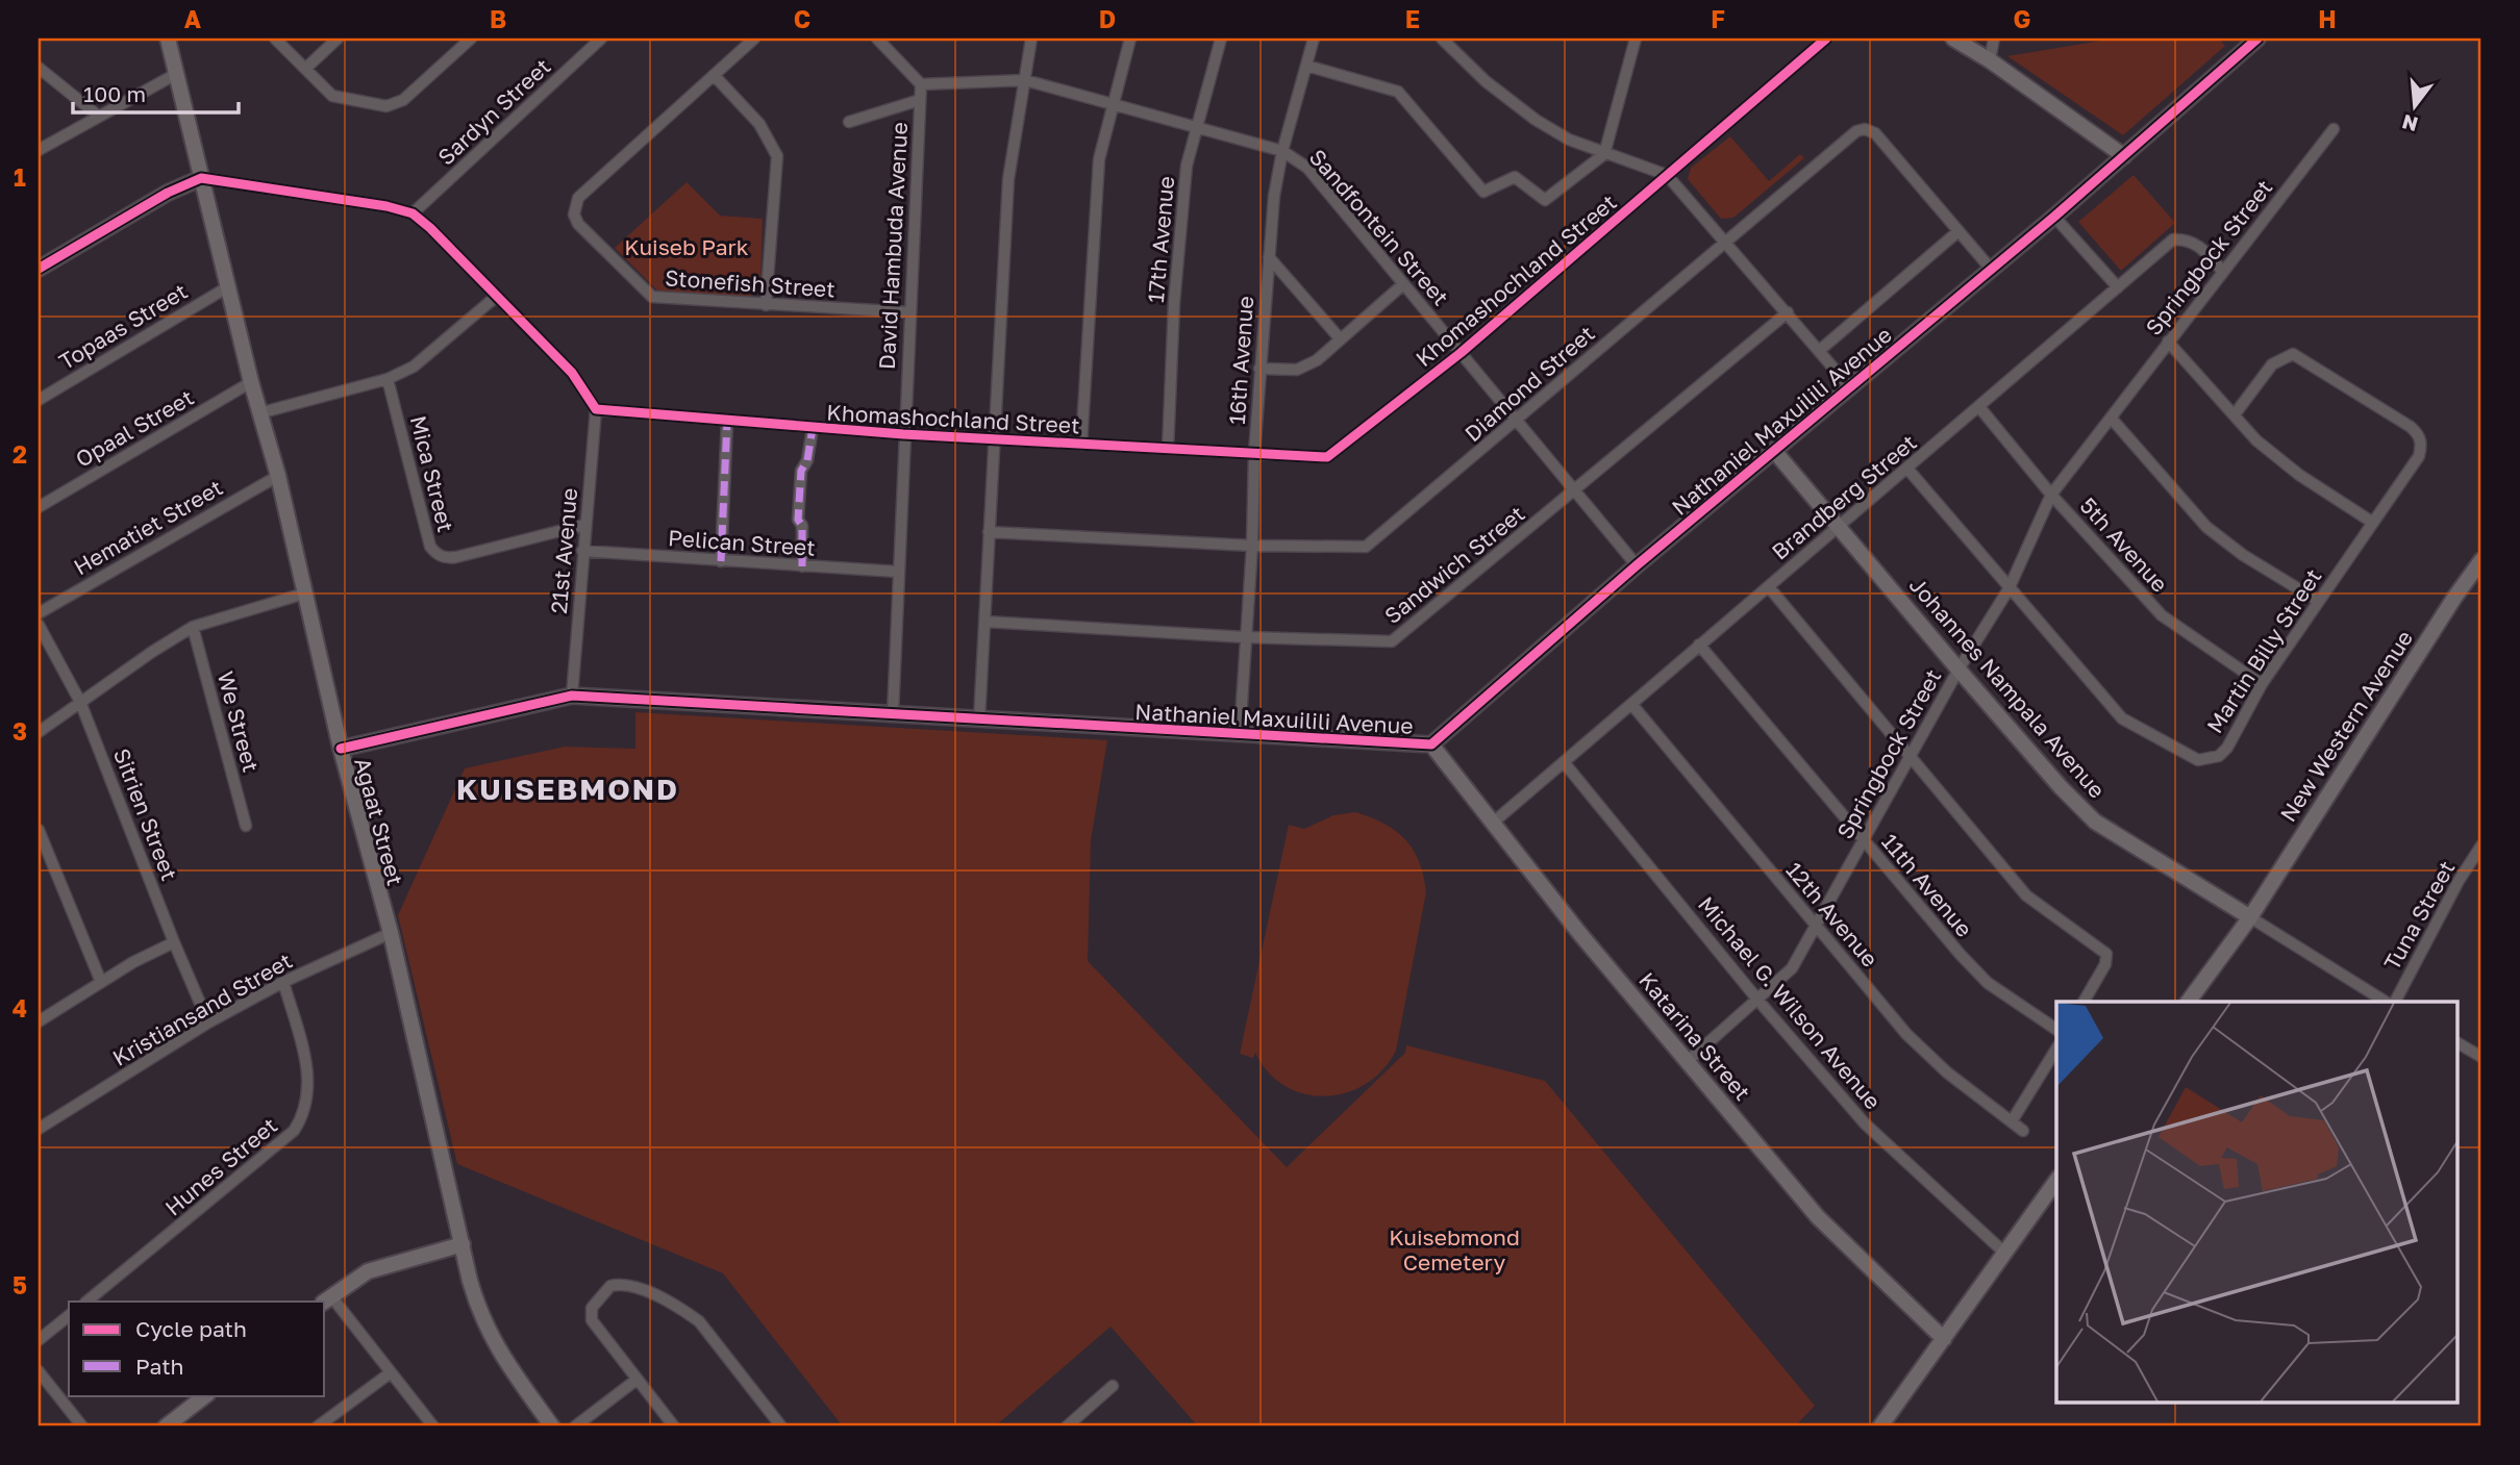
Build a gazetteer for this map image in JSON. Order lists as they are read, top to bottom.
{
  "streets": {
    "street": [
      "Sardyn Street",
      "Sandfontein Street",
      "17th Avenue",
      "David Hambuda Avenue",
      "Springbock Street",
      "Khomashochland Street",
      "Stonefish Street",
      "Topaas Street",
      "16th Avenue",
      "Diamond Street",
      "Nathaniel Maxuilili Avenue",
      "Opaal Street",
      "Mica Street",
      "Brandberg Street",
      "Hematiet Street",
      "Pelican Street",
      "5th Avenue",
      "21st Avenue",
      "Sandwich Street",
      "Martin Billy Street",
      "Johannes Nampala Avenue",
      "We Street",
      "New Western Avenue",
      "Sitrien Street",
      "Agaat Street",
      "11th Avenue",
      "12th Avenue",
      "Tuna Street",
      "Michael G. Wilson Avenue",
      "Kristiansand Street",
      "Katarina Street",
      "Hunes Street"
    ]
  },
  "crossings": [
    ["Sandfontein Street", "17th Avenue"],
    ["Sandfontein Street", "David Hambuda Avenue"],
    ["Sandfontein Street", "Khomashochland Street"],
    ["Sandfontein Street", "16th Avenue"],
    ["Sandfontein Street", "Diamond Street"],
    ["Sandfontein Street", "Nathaniel Maxuilili Avenue"],
    ["Sandfontein Street", "Sandwich Street"],
    ["17th Avenue", "Khomashochland Street"],
    ["David Hambuda Avenue", "Khomashochland Street"],
    ["David Hambuda Avenue", "Stonefish Street"],
    ["David Hambuda Avenue", "Nathaniel Maxuilili Avenue"],
    ["David Hambuda Avenue", "Pelican Street"],
    ["Springbock Street", "Brandberg Street"],
    ["Springbock Street", "5th Avenue"],
    ["Springbock Street", "Martin Billy Street"],
    ["Springbock Street", "Johannes Nampala Avenue"],
    ["Springbock Street", "11th Avenue"],
    ["Springbock Street", "12th Avenue"],
    ["Springbock Street", "Michael G. Wilson Avenue"],
    ["Springbock Street", "Katarina Street"],
    ["Khomashochland Street", "16th Avenue"],
    ["Khomashochland Street", "21st Avenue"],
    ["Topaas Street", "Agaat Street"],
    ["16th Avenue", "Diamond Street"],
    ["16th Avenue", "Nathaniel Maxuilili Avenue"],
    ["16th Avenue", "Sandwich Street"],
    ["Diamond Street", "Nathaniel Maxuilili Avenue"],
    ["Nathaniel Maxuilili Avenue", "21st Avenue"],
    ["Nathaniel Maxuilili Avenue", "Johannes Nampala Avenue"],
    ["Nathaniel Maxuilili Avenue", "Agaat Street"],
    ["Nathaniel Maxuilili Avenue", "Katarina Street"],
    ["Opaal Street", "Agaat Street"],
    ["Mica Street", "21st Avenue"],
    ["Brandberg Street", "5th Avenue"],
    ["Brandberg Street", "Martin Billy Street"],
    ["Brandberg Street", "Johannes Nampala Avenue"],
    ["Brandberg Street", "11th Avenue"],
    ["Brandberg Street", "12th Avenue"],
    ["Brandberg Street", "Michael G. Wilson Avenue"],
    ["Brandberg Street", "Katarina Street"],
    ["Hematiet Street", "Agaat Street"],
    ["Pelican Street", "21st Avenue"],
    ["5th Avenue", "Martin Billy Street"],
    ["Johannes Nampala Avenue", "New Western Avenue"],
    ["Sitrien Street", "Kristiansand Street"],
    ["Agaat Street", "Kristiansand Street"],
    ["Kristiansand Street", "Hunes Street"]
  ],
  "districts": ["KUISEBMOND"],
  "parks": ["Kuiseb Park", "Kuisebmond Cemetery"],
  "legend": ["Cycle path", "Path"],
  "scale_bar": "100 m",
  "north": "bottom",
  "grid": {
    "columns": [
      "A",
      "B",
      "C",
      "D",
      "E",
      "F",
      "G",
      "H"
    ],
    "rows": [
      "1",
      "2",
      "3",
      "4",
      "5"
    ]
  }
}
